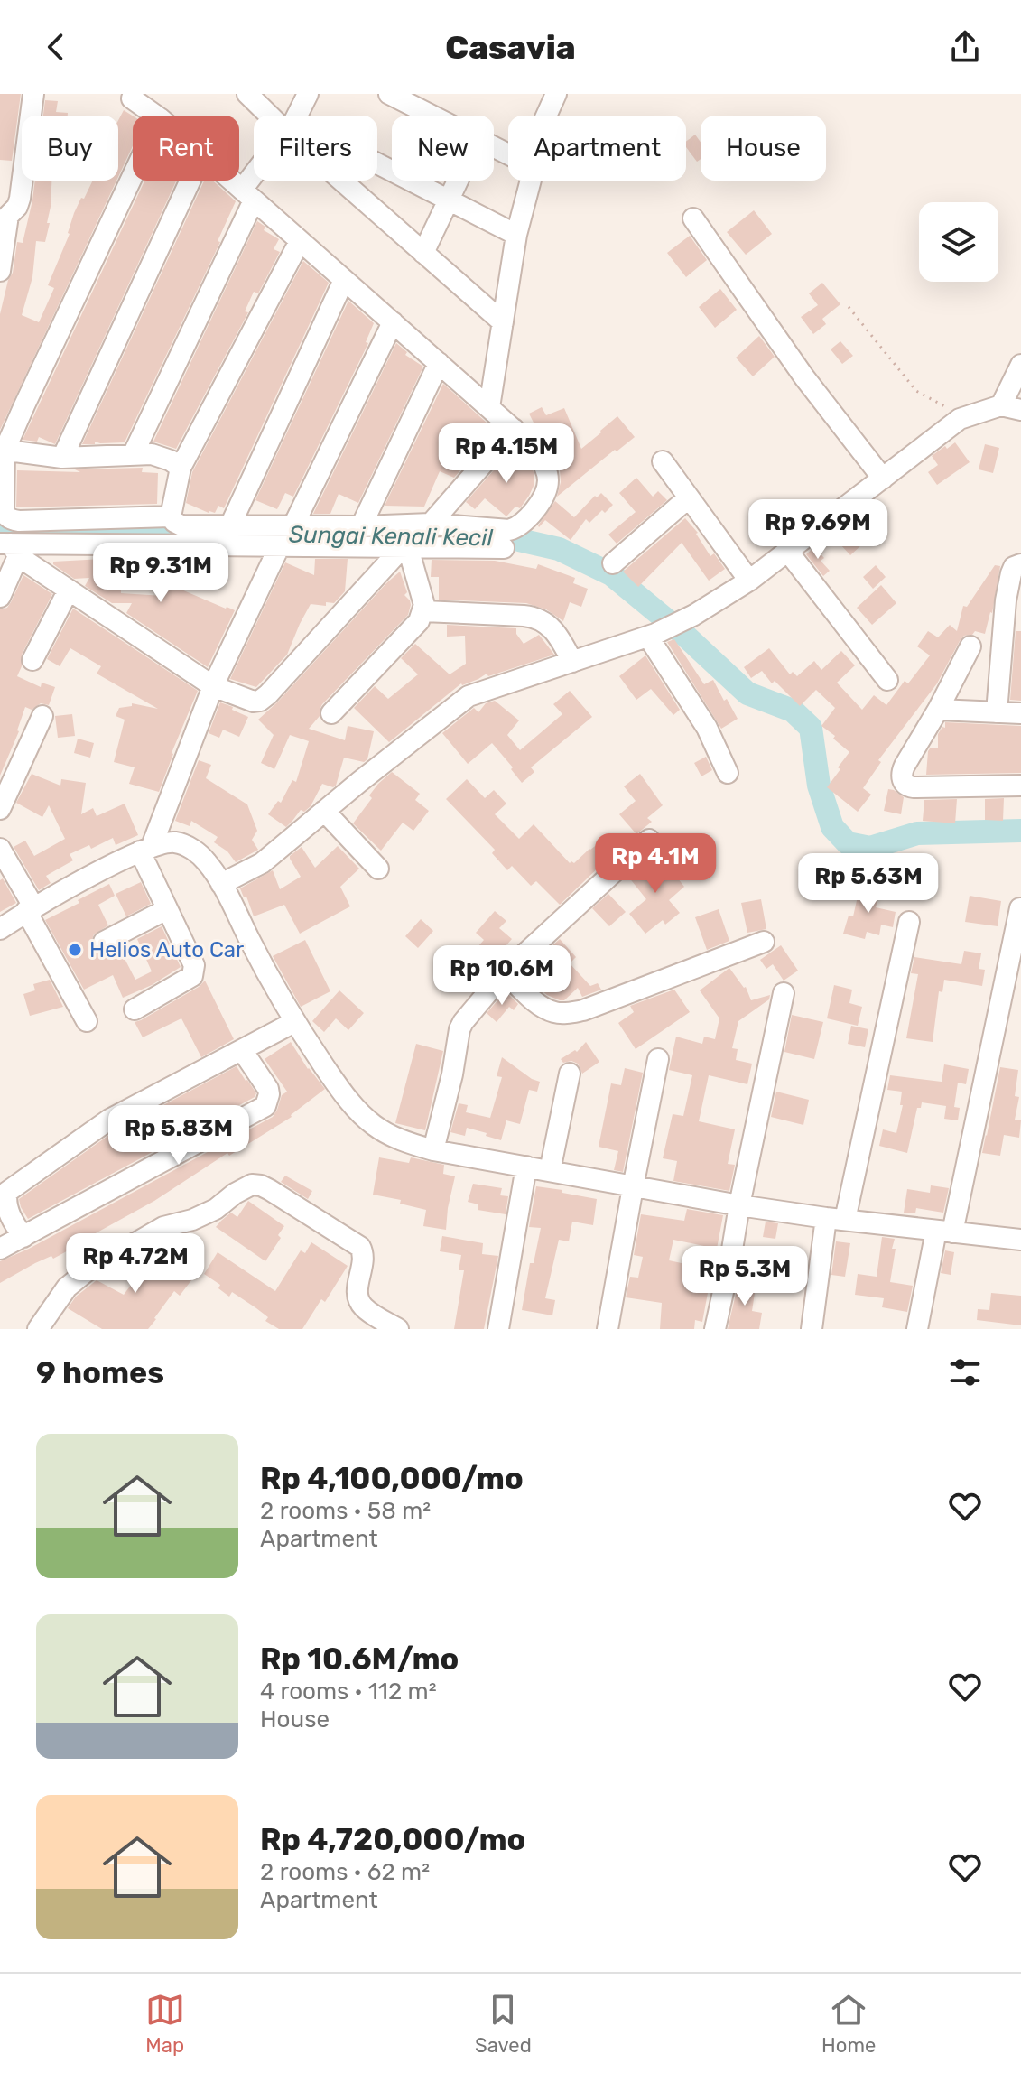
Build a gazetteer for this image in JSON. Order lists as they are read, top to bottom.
{
  "water": ["Sungai Kenali Kecil"],
  "places": ["Helios Auto Car"],
  "page": {
    "header": "Casavia",
    "chip": [
      "Buy",
      "Rent",
      "Filters",
      "New",
      "Apartment",
      "House"
    ],
    "price": [
      "Rp 4.15M",
      "Rp 9.69M",
      "Rp 9.31M",
      "Rp 4.1M",
      "Rp 5.63M",
      "Rp 10.6M",
      "Rp 5.83M",
      "Rp 4.72M",
      "Rp 5.3M"
    ],
    "heading": "9 homes",
    "list": [
      {
        "name": "Rp 4,100,000/mo",
        "note": "2 rooms · 58 m² · Apartment"
      },
      {
        "name": "Rp 10.6M/mo",
        "note": "4 rooms · 112 m² · House"
      },
      {
        "name": "Rp 4,720,000/mo",
        "note": "2 rooms · 62 m² · Apartment"
      }
    ],
    "tabs": ["Map", "Saved", "Home"]
  }
}
